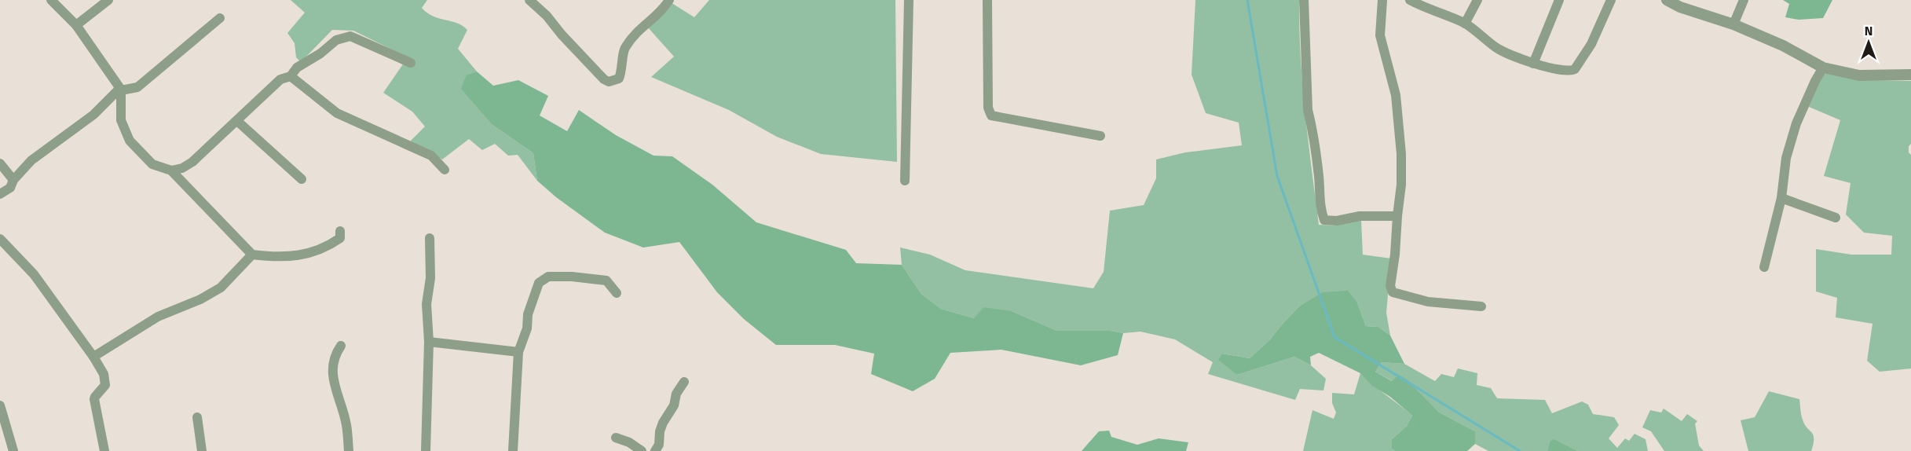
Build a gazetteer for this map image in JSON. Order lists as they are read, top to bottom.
{
  "north": "top"
}
